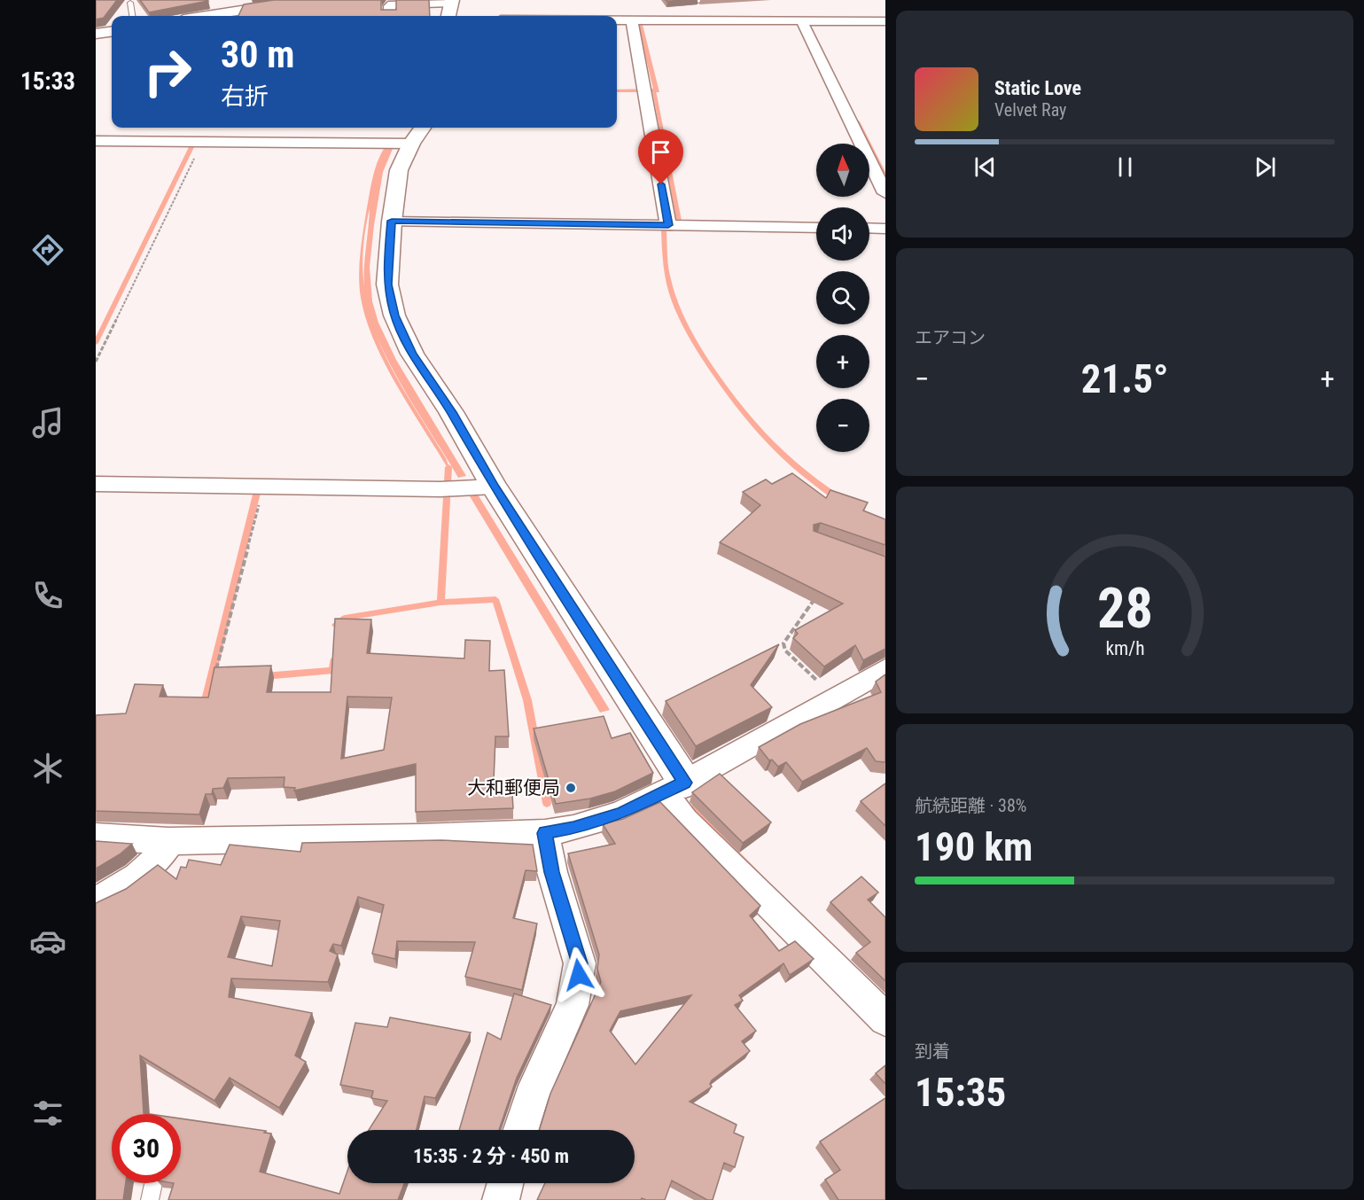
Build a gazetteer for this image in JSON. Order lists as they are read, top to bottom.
{
  "places": ["大和郵便局"],
  "north": "top",
  "page": {
    "tabs": "15:33",
    "turn": ["30 m", "右折"],
    "song": ["Static Love", "Velvet Ray"],
    "map_buttons": ["+", "−"],
    "tile": [
      "エアコン",
      ["航続距離 · 38%", "190 km"],
      ["到着", "15:35"]
    ],
    "heat": ["−", "21.5°", "+"],
    "limit": "30",
    "trip": "15:35 · 2 分 · 450 m",
    "gauge": ["28", "km/h"]
  }
}
